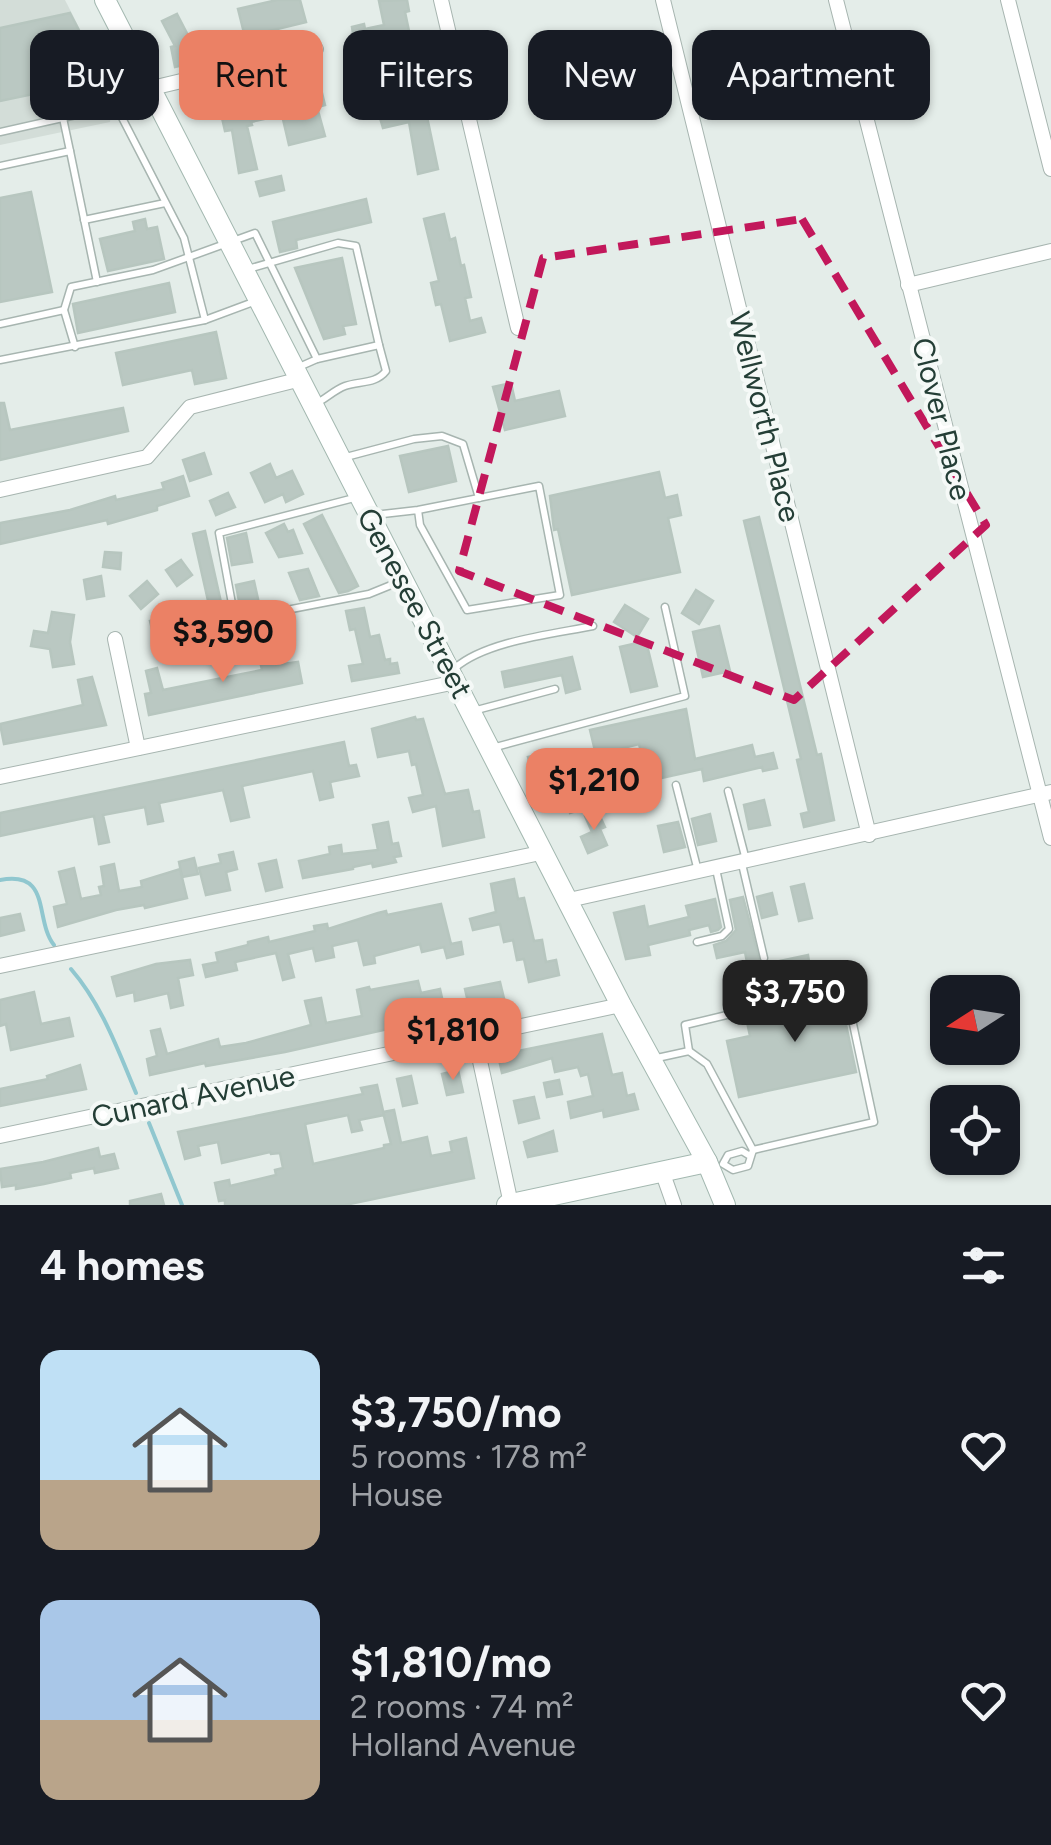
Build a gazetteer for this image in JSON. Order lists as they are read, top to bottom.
{
  "streets": {
    "main road": ["Genesee Street"],
    "street": ["Wellworth Place", "Clover Place", "Cunard Avenue"]
  },
  "crossings": [
    ["Genesee Street", "Cunard Avenue"]
  ],
  "north": "left",
  "page": {
    "chip": [
      "Buy",
      "Rent",
      "Filters",
      "New",
      "Apartment"
    ],
    "price": [
      "$3,590",
      "$1,210",
      "$3,750",
      "$1,810"
    ],
    "heading": "4 homes",
    "list": [
      {
        "name": "$3,750/mo",
        "note": "5 rooms · 178 m² · House"
      },
      {
        "name": "$1,810/mo",
        "note": "2 rooms · 74 m² · Holland Avenue"
      }
    ]
  }
}
